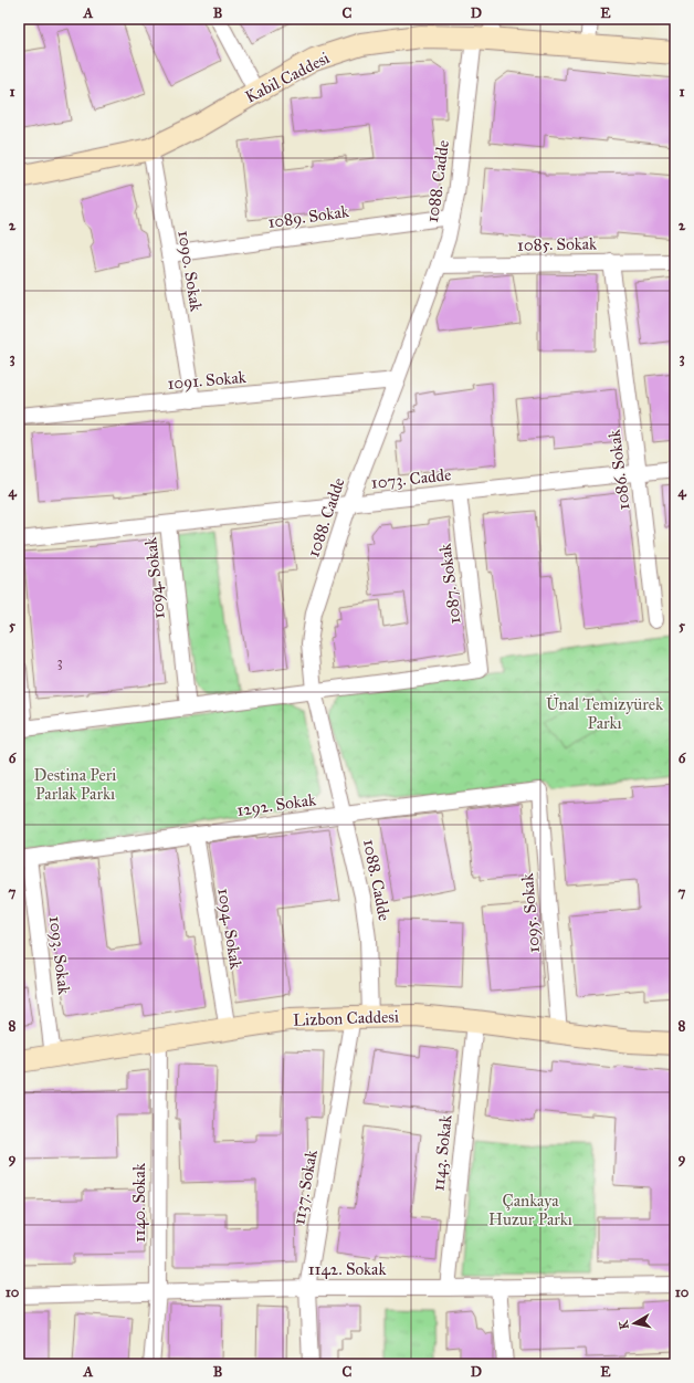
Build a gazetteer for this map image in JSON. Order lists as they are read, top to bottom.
{
  "streets": {
    "main road": ["Kabil Caddesi", "Lizbon Caddesi"],
    "street": [
      "1088. Cadde",
      "1089. Sokak",
      "1085. Sokak",
      "1090. Sokak",
      "1091. Sokak",
      "1086. Sokak",
      "1073. Cadde",
      "1094. Sokak",
      "1087. Sokak",
      "1292. Sokak",
      "1095. Sokak",
      "1093. Sokak",
      "1143. Sokak",
      "1137. Sokak",
      "1140. Sokak",
      "1142. Sokak"
    ]
  },
  "crossings": [
    ["Kabil Caddesi", "1088. Cadde"],
    ["Kabil Caddesi", "1090. Sokak"],
    ["1088. Cadde", "1089. Sokak"],
    ["1088. Cadde", "1085. Sokak"],
    ["1088. Cadde", "1091. Sokak"],
    ["1088. Cadde", "1073. Cadde"],
    ["1088. Cadde", "1087. Sokak"],
    ["1088. Cadde", "1292. Sokak"],
    ["1088. Cadde", "Lizbon Caddesi"],
    ["1088. Cadde", "1137. Sokak"],
    ["1089. Sokak", "1090. Sokak"],
    ["1085. Sokak", "1086. Sokak"],
    ["1090. Sokak", "1091. Sokak"],
    ["1086. Sokak", "1073. Cadde"],
    ["1073. Cadde", "1094. Sokak"],
    ["1073. Cadde", "1087. Sokak"],
    ["1094. Sokak", "1292. Sokak"],
    ["1094. Sokak", "Lizbon Caddesi"],
    ["1292. Sokak", "1095. Sokak"],
    ["1292. Sokak", "1093. Sokak"],
    ["1095. Sokak", "Lizbon Caddesi"],
    ["1093. Sokak", "Lizbon Caddesi"],
    ["Lizbon Caddesi", "1143. Sokak"],
    ["Lizbon Caddesi", "1137. Sokak"],
    ["Lizbon Caddesi", "1140. Sokak"],
    ["1143. Sokak", "1142. Sokak"],
    ["1137. Sokak", "1142. Sokak"],
    ["1140. Sokak", "1142. Sokak"]
  ],
  "parks": ["Ünal Temizyürek Parkı", "Destina Peri Parlak Parkı", "Çankaya Huzur Parkı"],
  "house_numbers": ["3"],
  "north": "left",
  "grid": {
    "columns": [
      "A",
      "B",
      "C",
      "D",
      "E"
    ],
    "rows": [
      "1",
      "2",
      "3",
      "4",
      "5",
      "6",
      "7",
      "8",
      "9",
      "10"
    ]
  }
}
